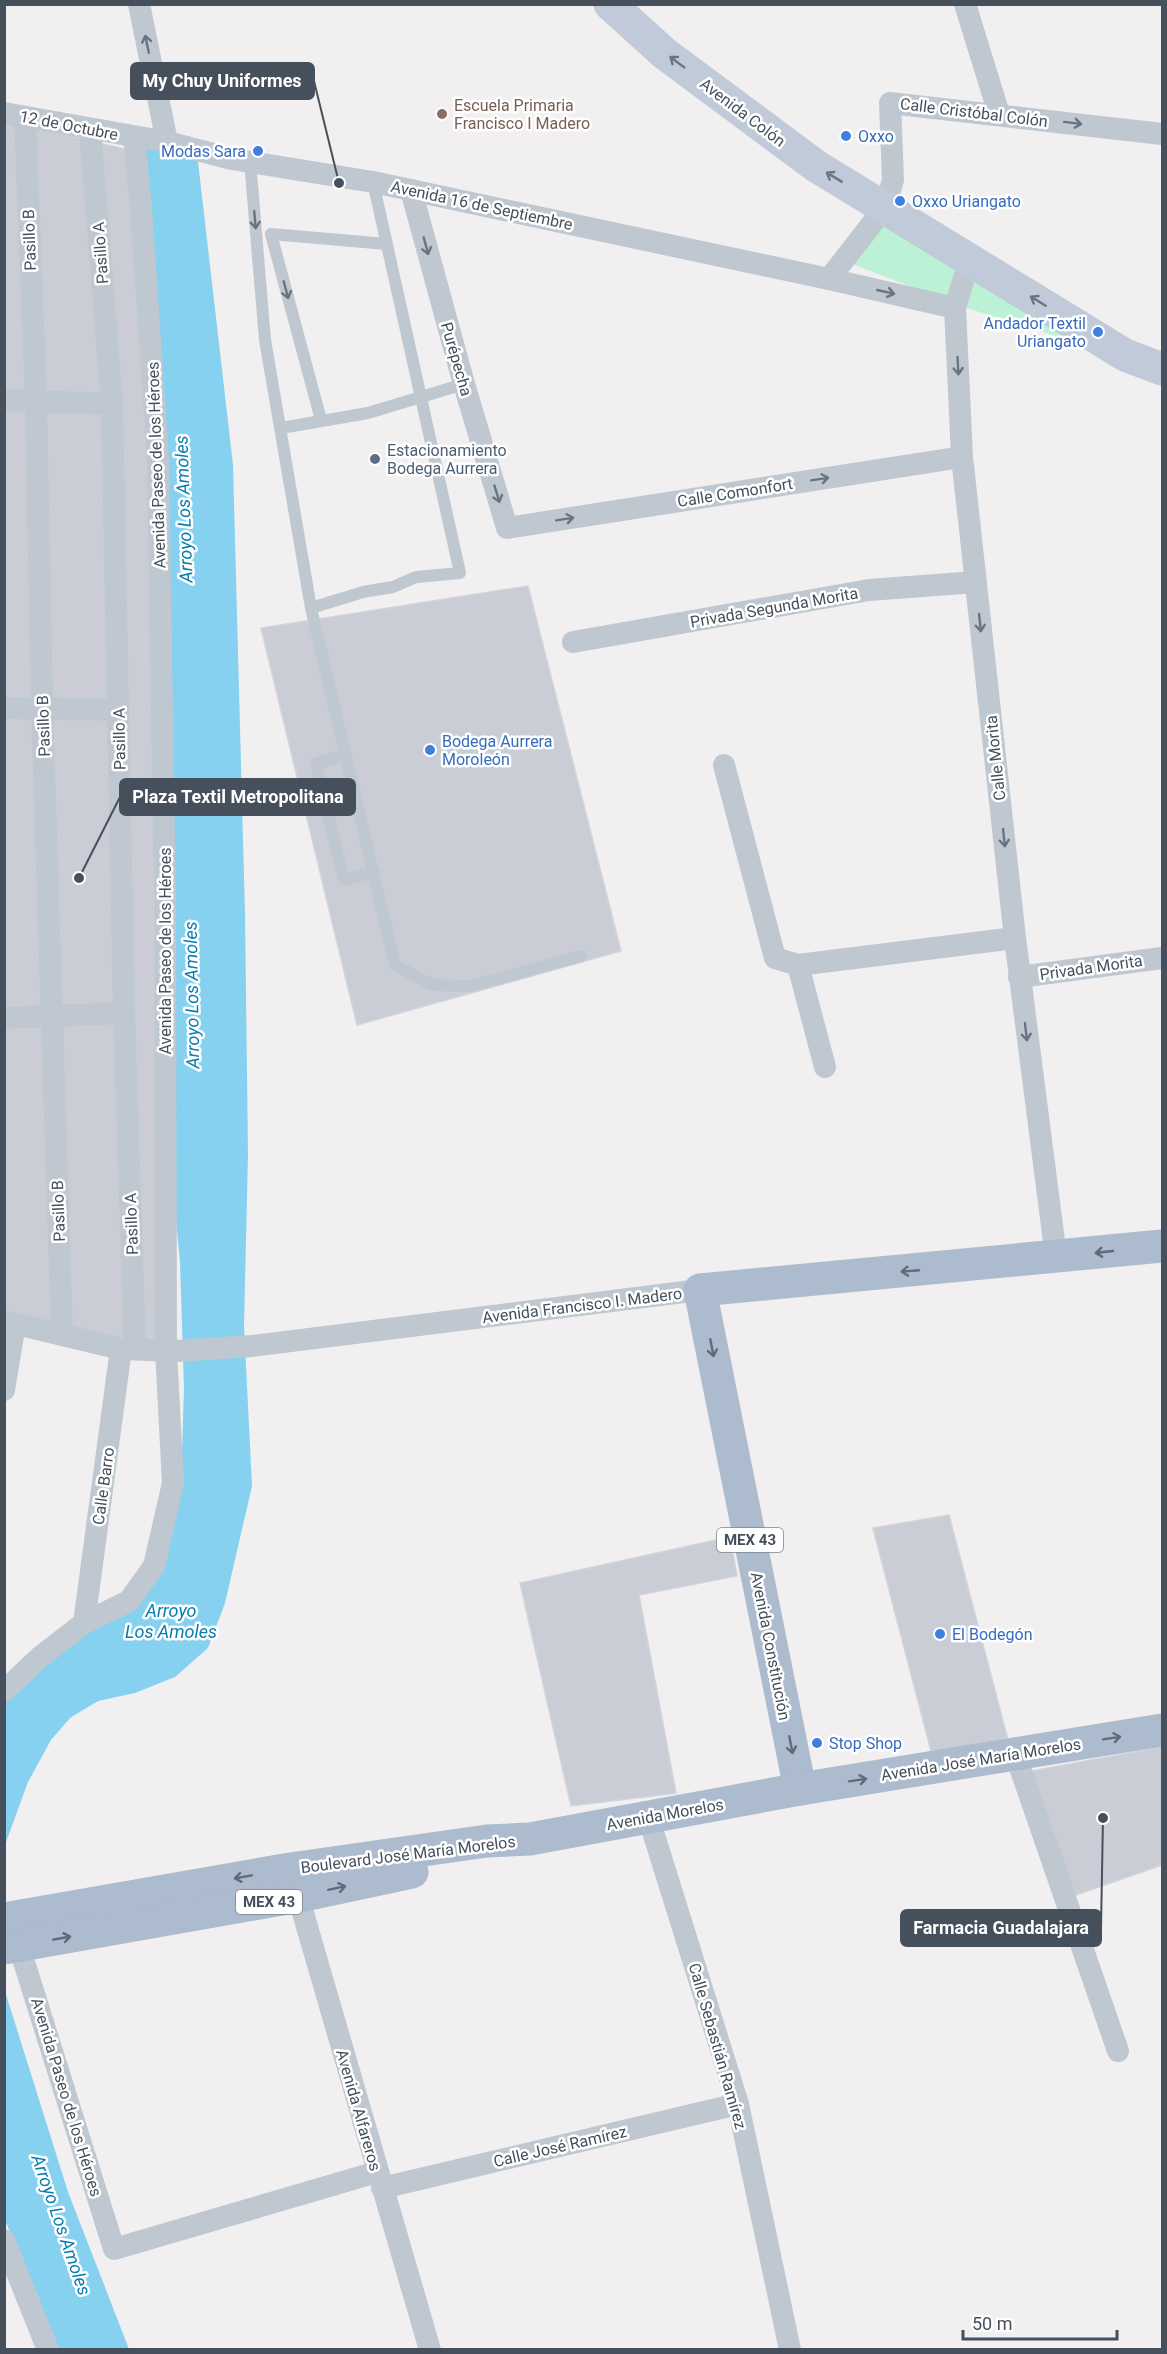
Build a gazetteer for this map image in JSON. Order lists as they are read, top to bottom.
{
  "streets": {
    "main road": [
      "Avenida Francisco I. Madero",
      "MEX 43",
      "Avenida Constitución",
      "Avenida José María Morelos",
      "Avenida Morelos",
      "Boulevard José María Morelos"
    ],
    "street": [
      "Avenida Colón",
      "Calle Cristóbal Colón",
      "12 de Octubre",
      "Avenida 16 de Septiembre",
      "Pasillo B",
      "Pasillo A",
      "Purépecha",
      "Avenida Paseo de los Héroes",
      "Calle Comonfort",
      "Privada Segunda Morita",
      "Calle Morita",
      "Privada Morita",
      "Calle Barro",
      "Calle Sebastián Ramírez",
      "Avenida Alfareros",
      "Calle José Ramírez"
    ]
  },
  "crossings": [
    ["Avenida Colón", "Calle Cristóbal Colón"],
    ["12 de Octubre", "Avenida 16 de Septiembre"],
    ["12 de Octubre", "Pasillo B"],
    ["12 de Octubre", "Pasillo A"],
    ["12 de Octubre", "Avenida Paseo de los Héroes"],
    ["Avenida 16 de Septiembre", "Purépecha"],
    ["Avenida 16 de Septiembre", "Avenida Paseo de los Héroes"],
    ["Avenida 16 de Septiembre", "Calle Morita"],
    ["Pasillo B", "Avenida Francisco I. Madero"],
    ["Pasillo A", "Avenida Francisco I. Madero"],
    ["Pasillo A", "Calle Barro"],
    ["Purépecha", "Calle Comonfort"],
    ["Avenida Paseo de los Héroes", "Avenida Francisco I. Madero"],
    ["Avenida Paseo de los Héroes", "Calle Barro"],
    ["Avenida Paseo de los Héroes", "Boulevard José María Morelos"],
    ["Avenida Paseo de los Héroes", "Calle José Ramírez"],
    ["Calle Comonfort", "Calle Morita"],
    ["Privada Segunda Morita", "Calle Morita"],
    ["Calle Morita", "Privada Morita"],
    ["Calle Morita", "Avenida Francisco I. Madero"],
    ["Avenida Francisco I. Madero", "Calle Barro"],
    ["Avenida Francisco I. Madero", "Avenida Constitución"],
    ["Avenida Constitución", "Avenida José María Morelos"],
    ["Avenida Constitución", "Avenida Morelos"],
    ["Avenida José María Morelos", "Avenida Morelos"],
    ["Avenida Morelos", "Boulevard José María Morelos"],
    ["Avenida Morelos", "Calle Sebastián Ramírez"],
    ["Boulevard José María Morelos", "Avenida Alfareros"],
    ["Calle Sebastián Ramírez", "Calle José Ramírez"],
    ["Avenida Alfareros", "Calle José Ramírez"]
  ],
  "one_way": [
    "Avenida Colón",
    "Purépecha",
    "Calle Comonfort",
    "Calle Morita",
    "Avenida Francisco I. Madero",
    "Avenida Constitución",
    "Avenida José María Morelos"
  ],
  "water": ["Arroyo Los Amoles"],
  "places": [
    "Escuela Primaria Francisco I Madero",
    "Oxxo",
    "Modas Sara",
    "My Chuy Uniformes",
    "Oxxo Uriangato",
    "Andador Textil Uriangato",
    "Estacionamiento Bodega Aurrera",
    "Bodega Aurrera Moroleón",
    "Plaza Textil Metropolitana",
    "El Bodegón",
    "Stop Shop",
    "Farmacia Guadalajara"
  ],
  "scale_bar": "50 m"
}
